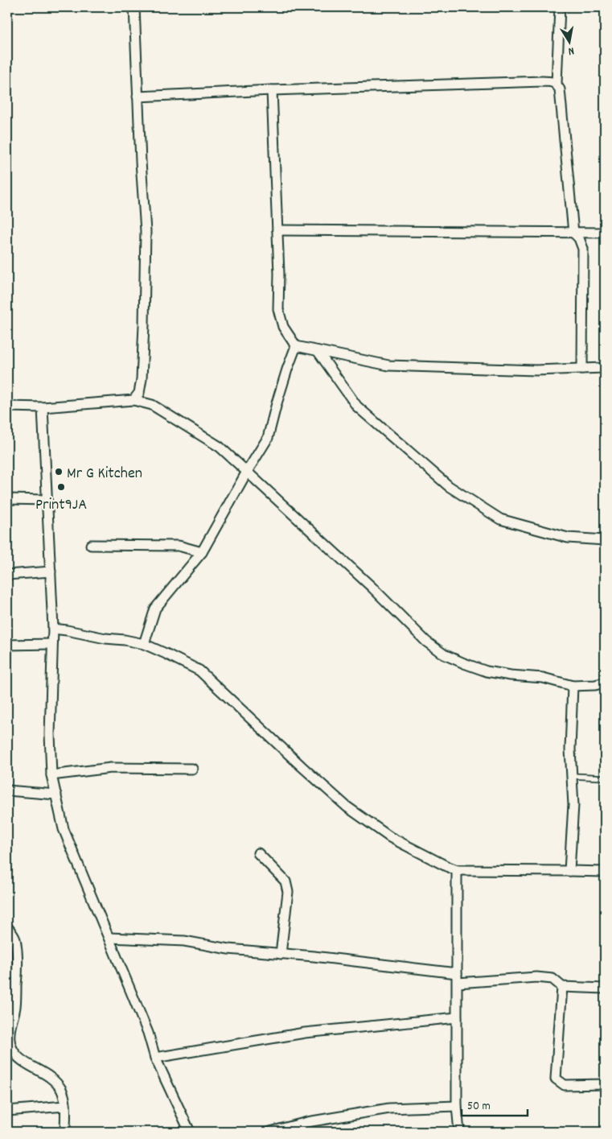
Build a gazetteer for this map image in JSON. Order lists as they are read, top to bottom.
{
  "places": ["Mr G Kitchen", "Print9JA"],
  "scale_bar": "50 m",
  "north": "bottom"
}
